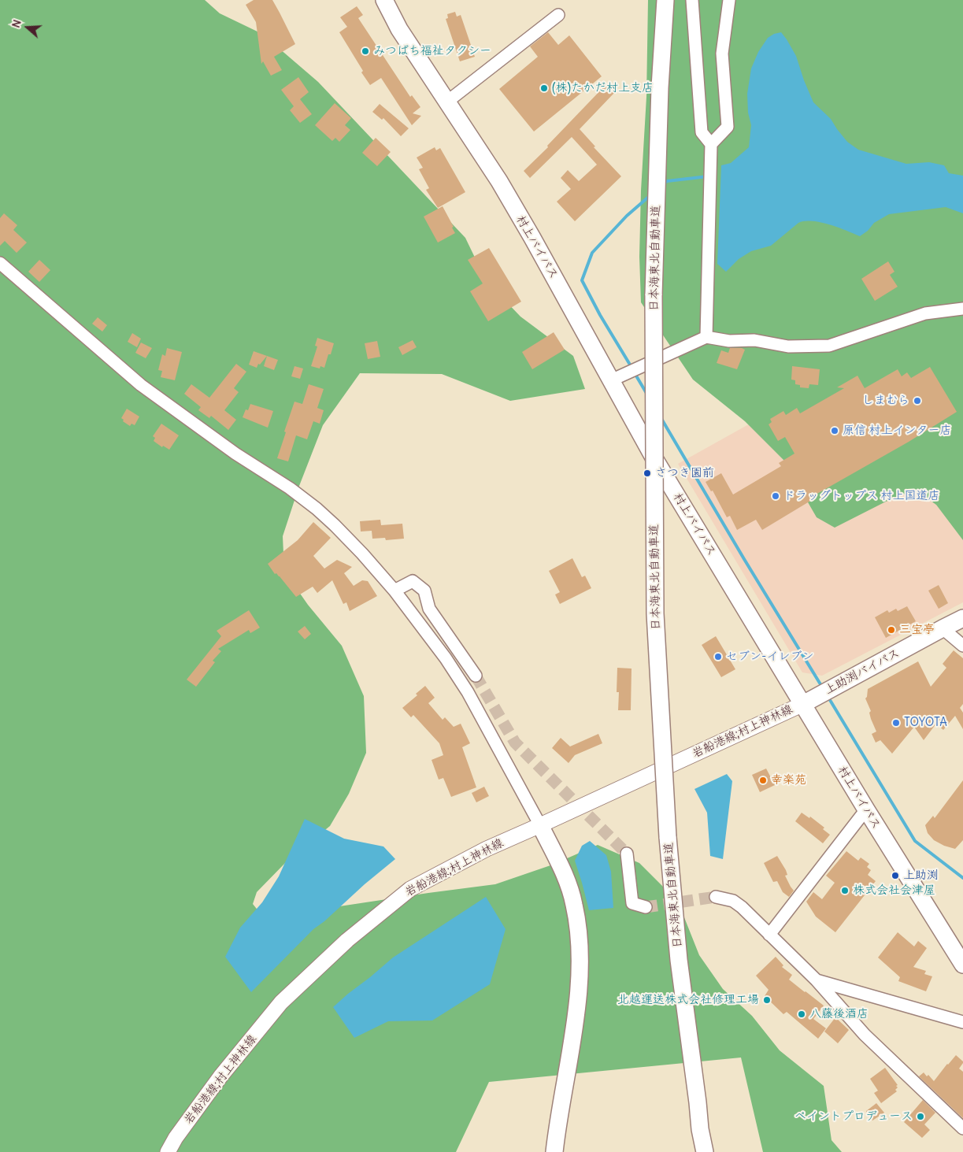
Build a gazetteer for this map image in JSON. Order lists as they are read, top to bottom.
{
  "streets": {
    "highway": ["村上バイパス", "日本海東北自動車道", "上助渕バイパス"],
    "main road": ["岩船港線;村上神林線"]
  },
  "crossings": [
    ["村上バイパス", "上助渕バイパス"],
    ["村上バイパス", "岩船港線;村上神林線"],
    ["上助渕バイパス", "岩船港線;村上神林線"]
  ],
  "places": [
    "みつばち福祉タクシー",
    "(株)たかだ村上支店",
    "しまむら",
    "原信 村上インター店",
    "さつき園前",
    "ドラッグトップス 村上国道店",
    "三宝亭",
    "セブン-イレブン",
    "TOYOTA",
    "幸楽苑",
    "上助渕",
    "株式会社会津屋",
    "北越運送株式会社修理工場",
    "八藤後酒店",
    "ペイントプロデュース"
  ],
  "north": "left"
}
